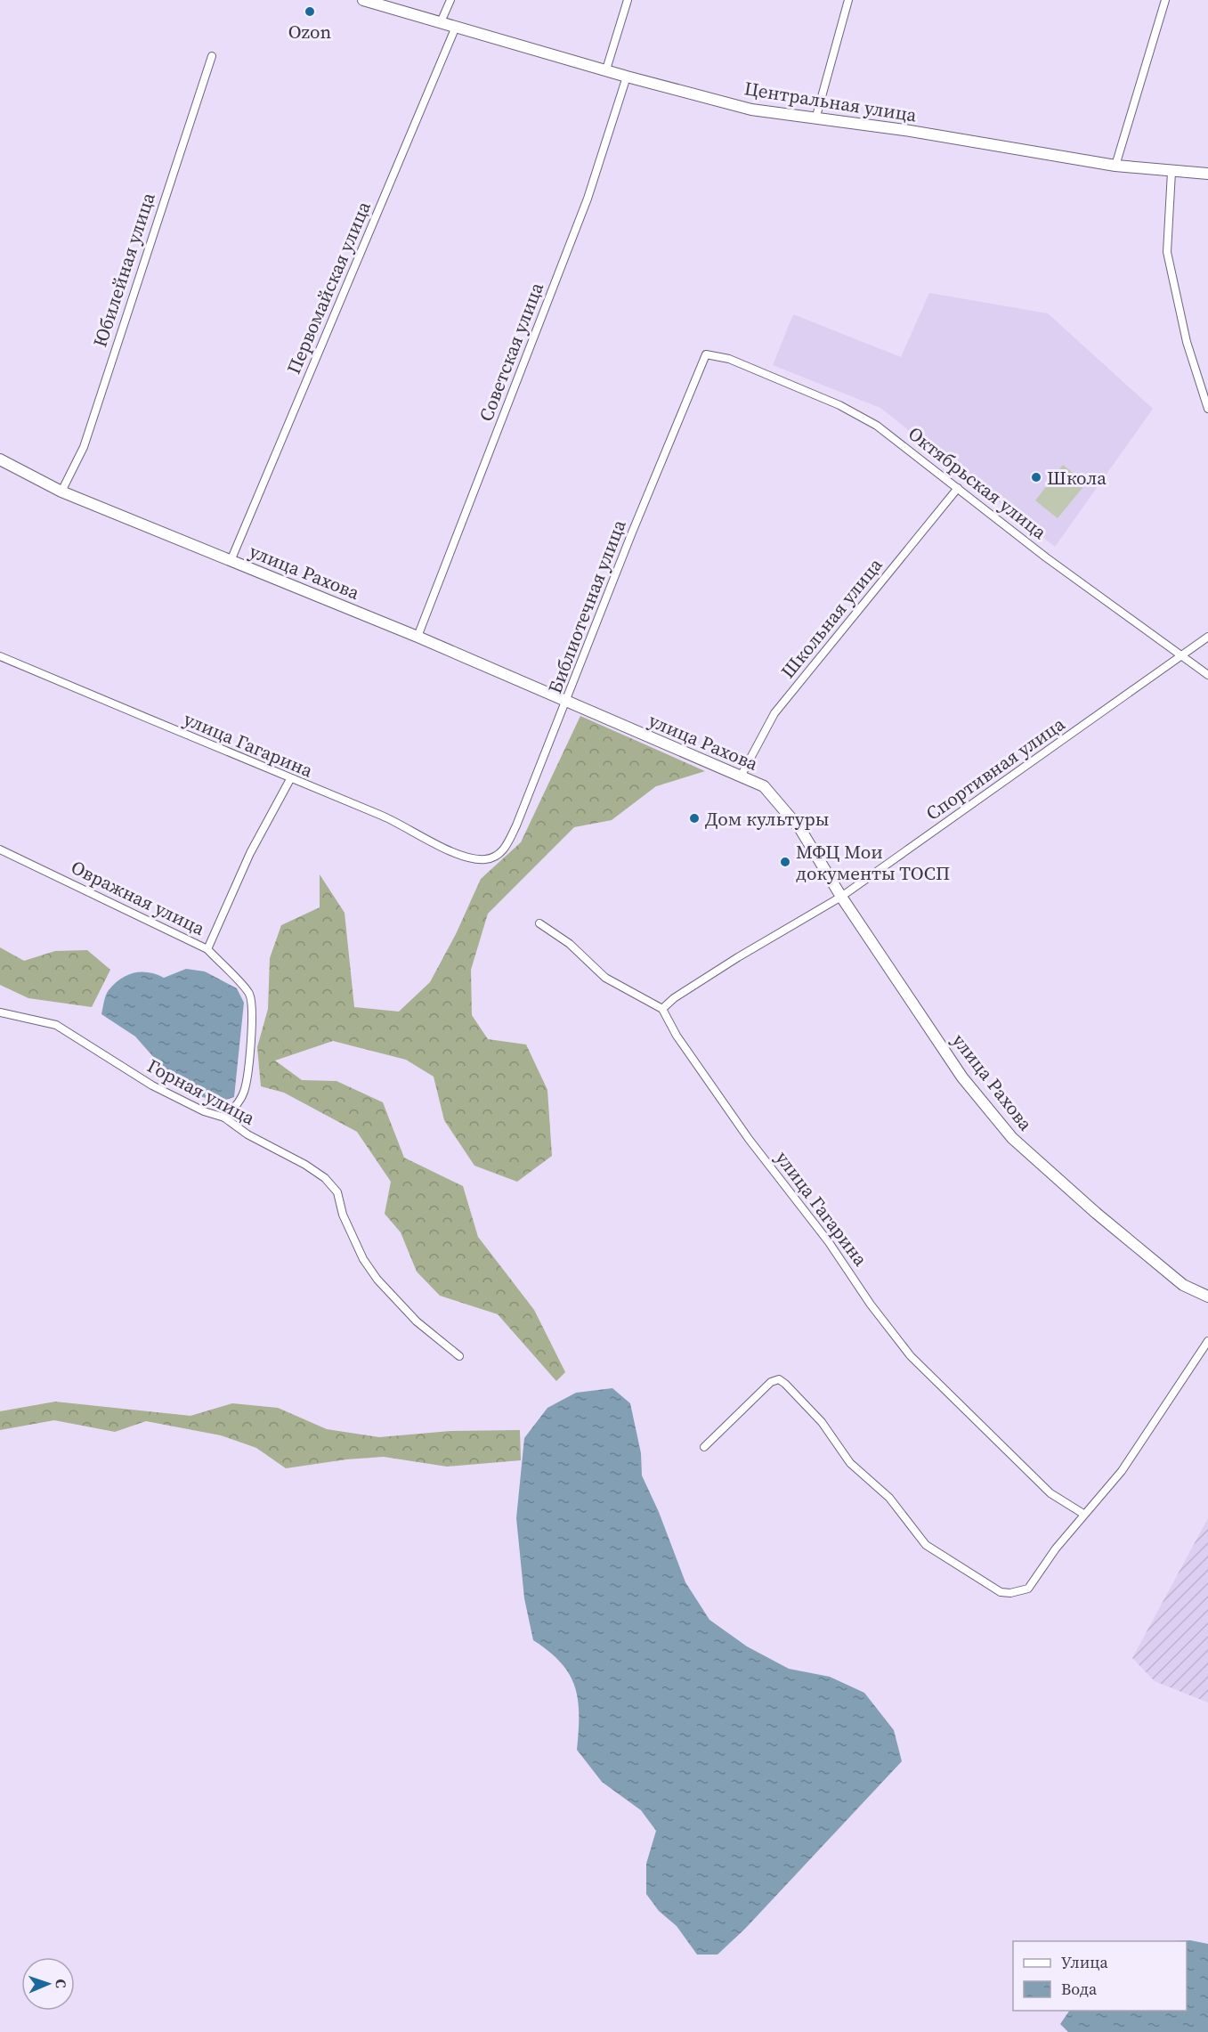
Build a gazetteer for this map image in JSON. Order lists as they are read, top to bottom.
{
  "streets": {
    "street": [
      "Центральная улица",
      "Юбилейная улица",
      "Первомайская улица",
      "Советская улица",
      "Октябрьская улица",
      "улица Рахова",
      "Библиотечная улица",
      "Школьная улица",
      "улица Гагарина",
      "Спортивная улица",
      "Овражная улица",
      "Горная улица"
    ]
  },
  "crossings": [
    ["Центральная улица", "Первомайская улица"],
    ["Центральная улица", "Советская улица"],
    ["Юбилейная улица", "улица Рахова"],
    ["Первомайская улица", "улица Рахова"],
    ["Советская улица", "улица Рахова"],
    ["Октябрьская улица", "Библиотечная улица"],
    ["Октябрьская улица", "Школьная улица"],
    ["Октябрьская улица", "Спортивная улица"],
    ["улица Рахова", "Библиотечная улица"],
    ["улица Рахова", "Школьная улица"],
    ["улица Рахова", "Спортивная улица"],
    ["Библиотечная улица", "улица Гагарина"],
    ["улица Гагарина", "Спортивная улица"],
    ["улица Гагарина", "Овражная улица"]
  ],
  "places": [
    "Ozon",
    "Школа",
    "Дом культуры",
    "МФЦ Мои документы ТОСП"
  ],
  "legend": ["Улица", "Вода"],
  "north": "right"
}
